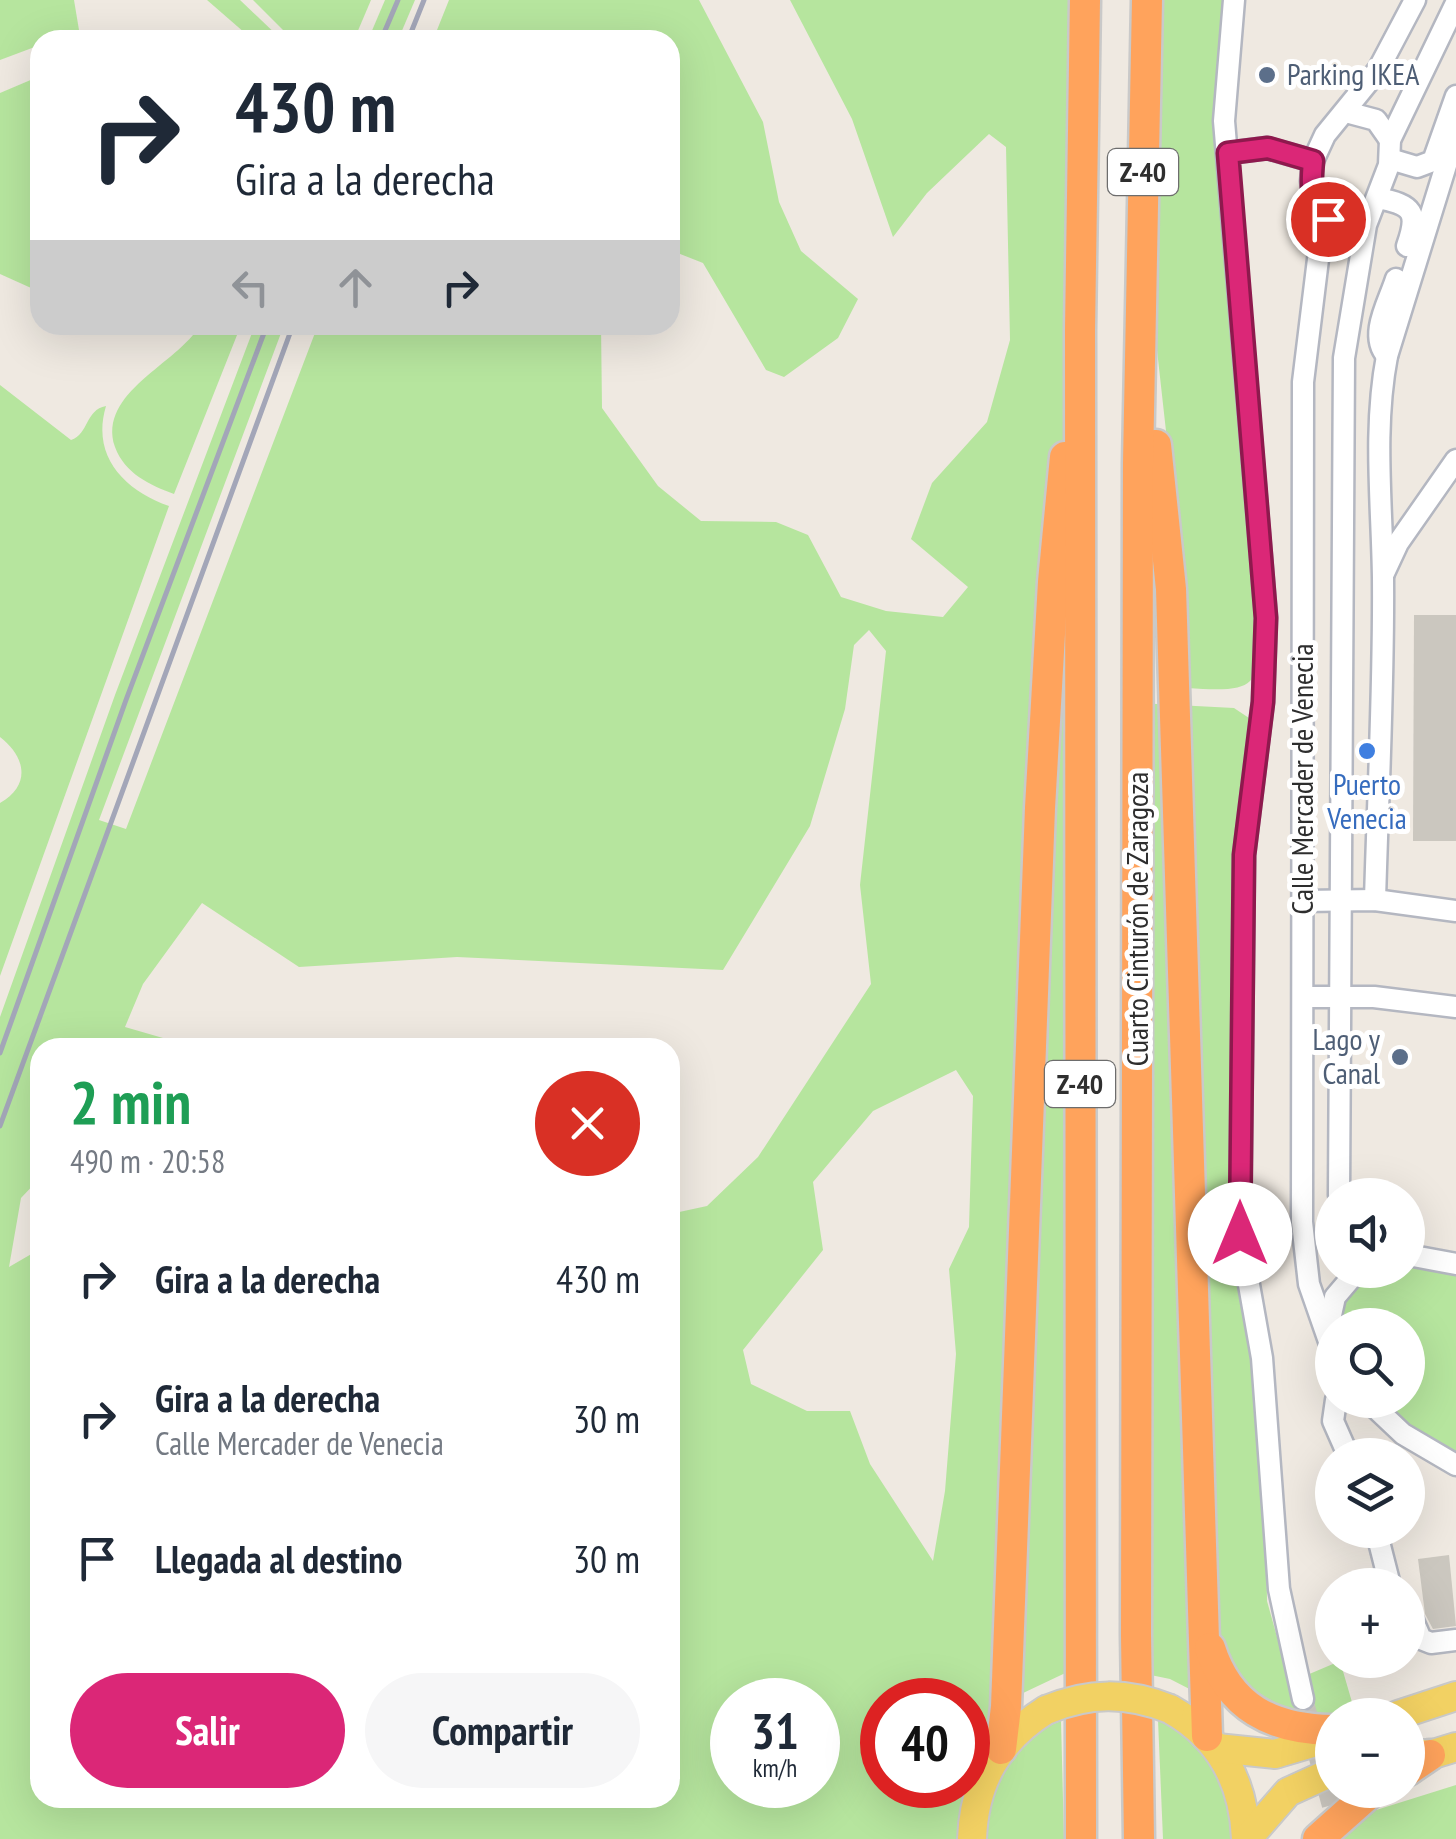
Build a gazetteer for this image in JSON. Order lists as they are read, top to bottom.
{
  "streets": {
    "highway": ["Z-40", "Cuarto Cinturón de Zaragoza"],
    "street": ["Calle Mercader de Venecia"]
  },
  "places": ["Parking IKEA", "Puerto Venecia", "Lago y Canal"],
  "page": {
    "turn": ["430 m", "Gira a la derecha"],
    "heading": ["2 min", "490 m · 20:58"],
    "map_buttons": ["+", "−"],
    "list": [
      {
        "name": "Gira a la derecha",
        "value": "430 m"
      },
      {
        "name": "Gira a la derecha",
        "note": "Calle Mercader de Venecia",
        "value": "30 m"
      },
      {
        "name": "Llegada al destino",
        "value": "30 m"
      }
    ],
    "buttons": ["Salir", "Compartir"],
    "speed": "31 km/h",
    "limit": "40"
  }
}
